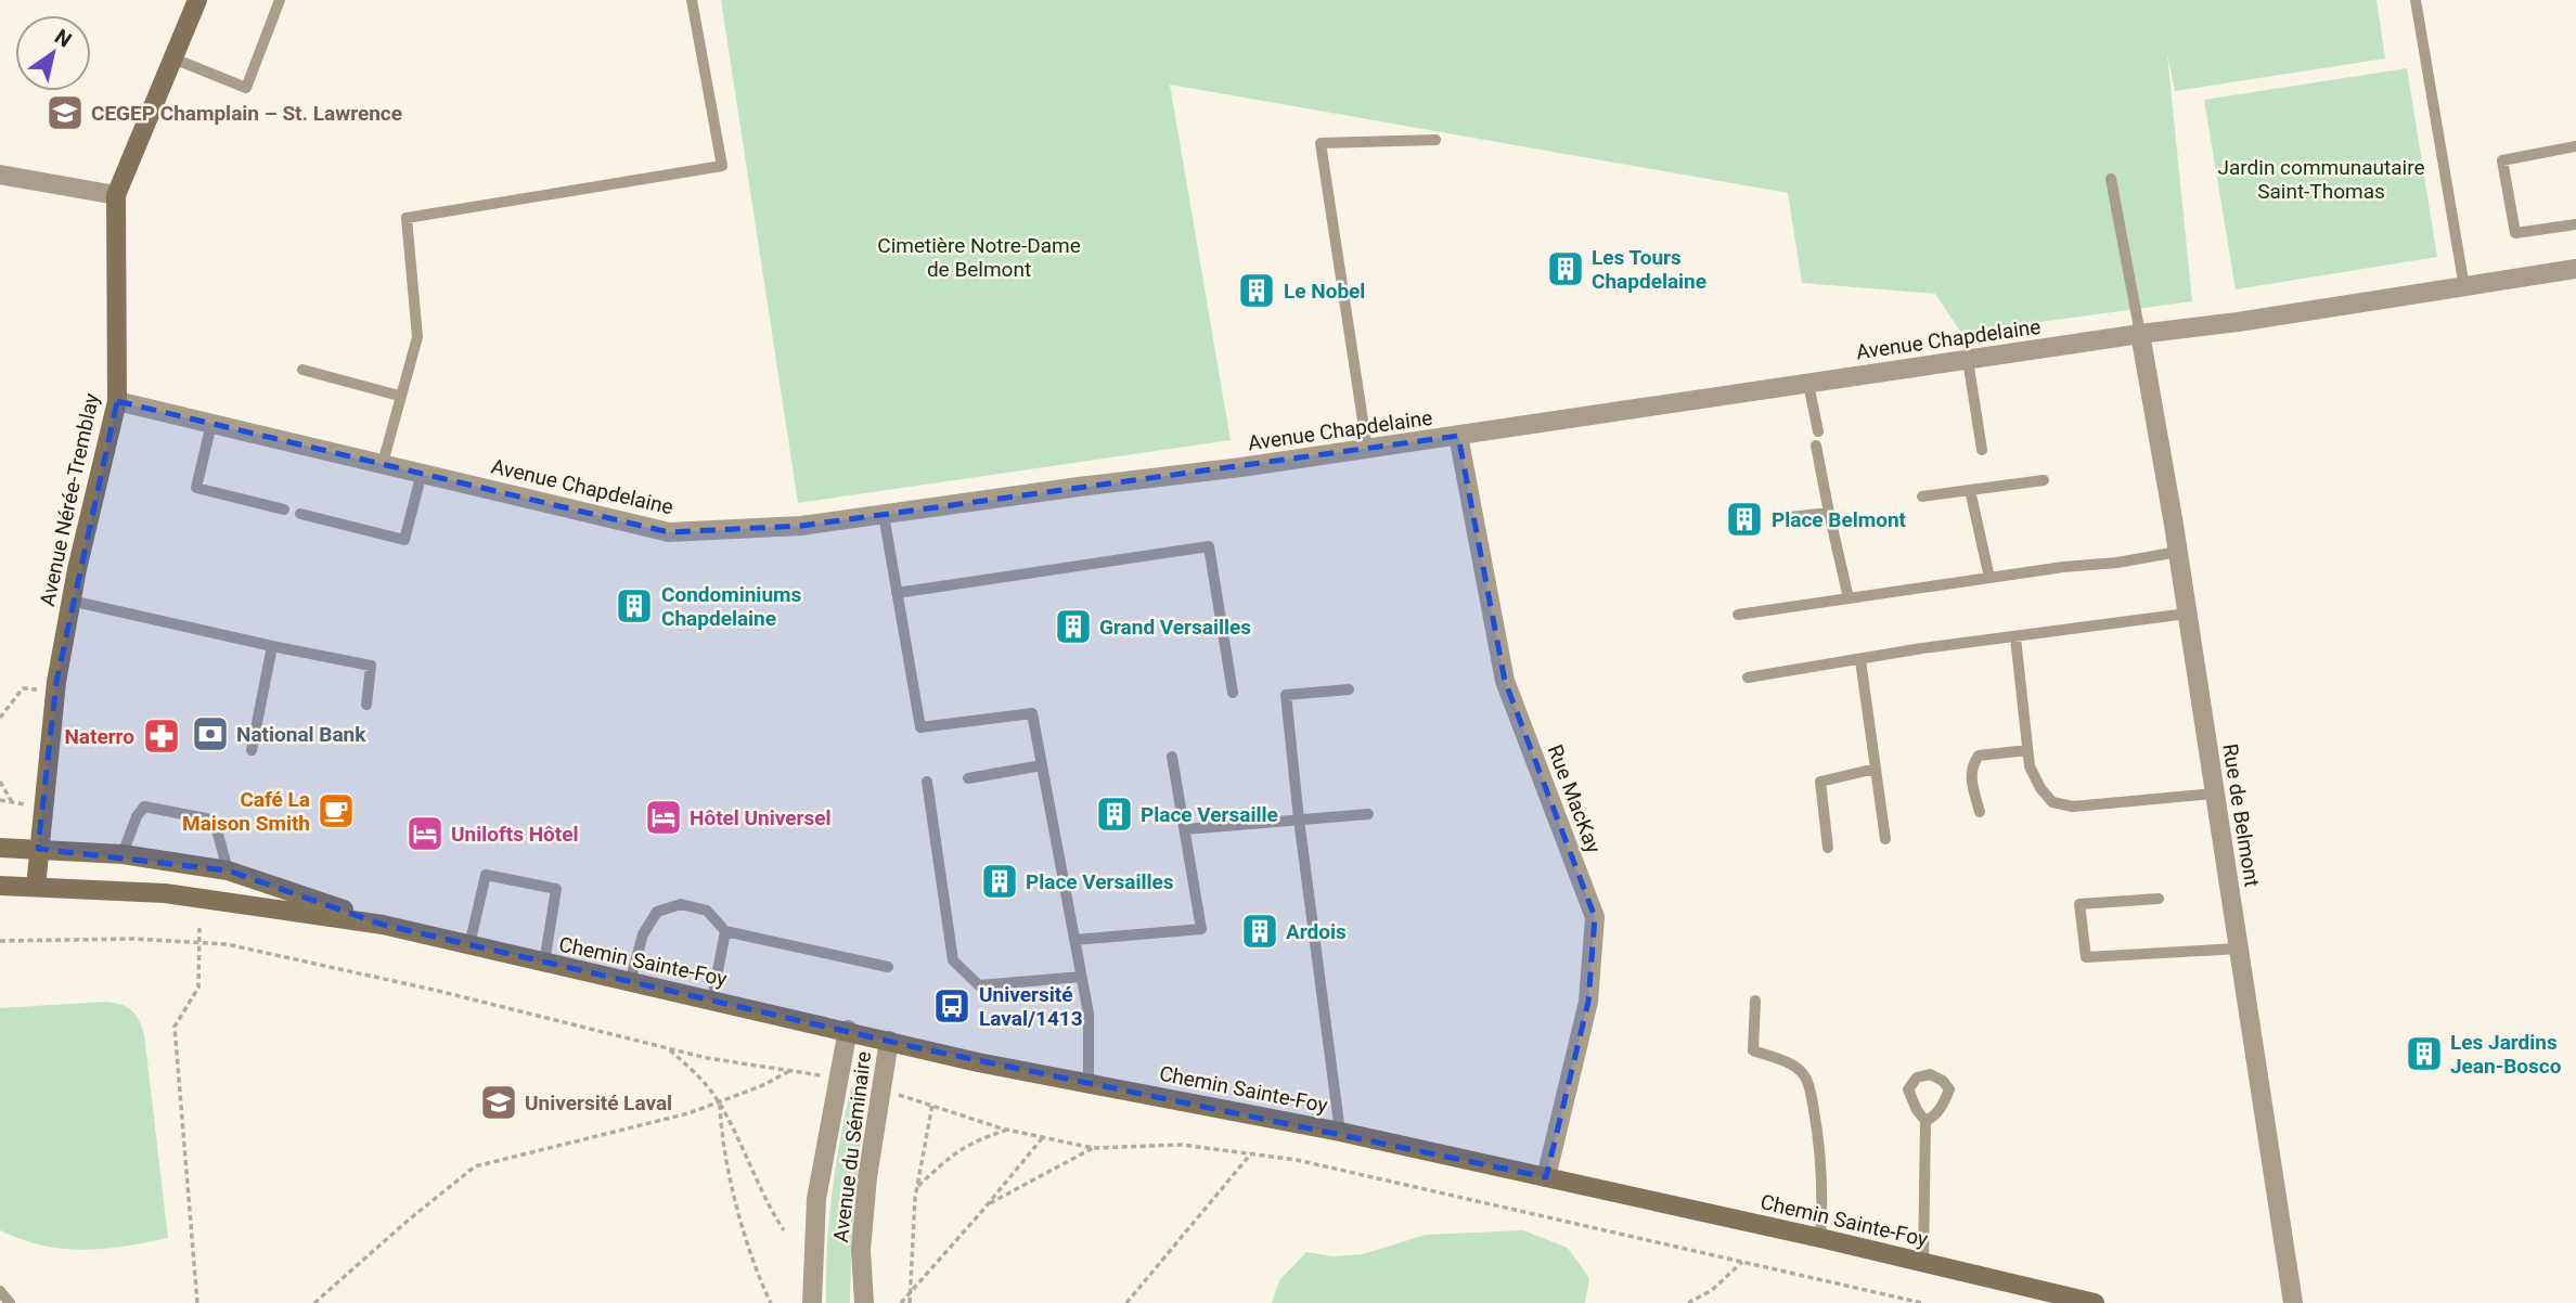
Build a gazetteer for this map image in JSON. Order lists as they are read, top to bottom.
{
  "streets": {
    "main road": ["Avenue Nérée-Tremblay", "Chemin Sainte-Foy"],
    "street": [
      "Avenue Chapdelaine",
      "Rue MacKay",
      "Rue de Belmont",
      "Avenue du Séminaire"
    ]
  },
  "crossings": [
    ["Avenue Chapdelaine", "Avenue Nérée-Tremblay"],
    ["Avenue Chapdelaine", "Rue MacKay"],
    ["Avenue Chapdelaine", "Rue de Belmont"],
    ["Avenue Nérée-Tremblay", "Chemin Sainte-Foy"],
    ["Rue MacKay", "Chemin Sainte-Foy"],
    ["Chemin Sainte-Foy", "Avenue du Séminaire"]
  ],
  "parks": ["Jardin communautaire Saint-Thomas", "Cimetière Notre-Dame de Belmont"],
  "places": {
    "school or university": ["CEGEP Champlain – St. Lawrence", "Université Laval"],
    "building": [
      "Les Tours Chapdelaine",
      "Le Nobel",
      "Place Belmont",
      "Condominiums Chapdelaine",
      "Grand Versailles",
      "Place Versaille",
      "Place Versailles",
      "Ardois",
      "Les Jardins Jean-Bosco"
    ],
    "bank": ["National Bank"],
    "pharmacy": ["Naterro"],
    "cafe": ["Café La Maison Smith"],
    "hotel": ["Hôtel Universel", "Unilofts Hôtel"],
    "bus stop": ["Université Laval/1413"]
  },
  "north": "top right"
}
